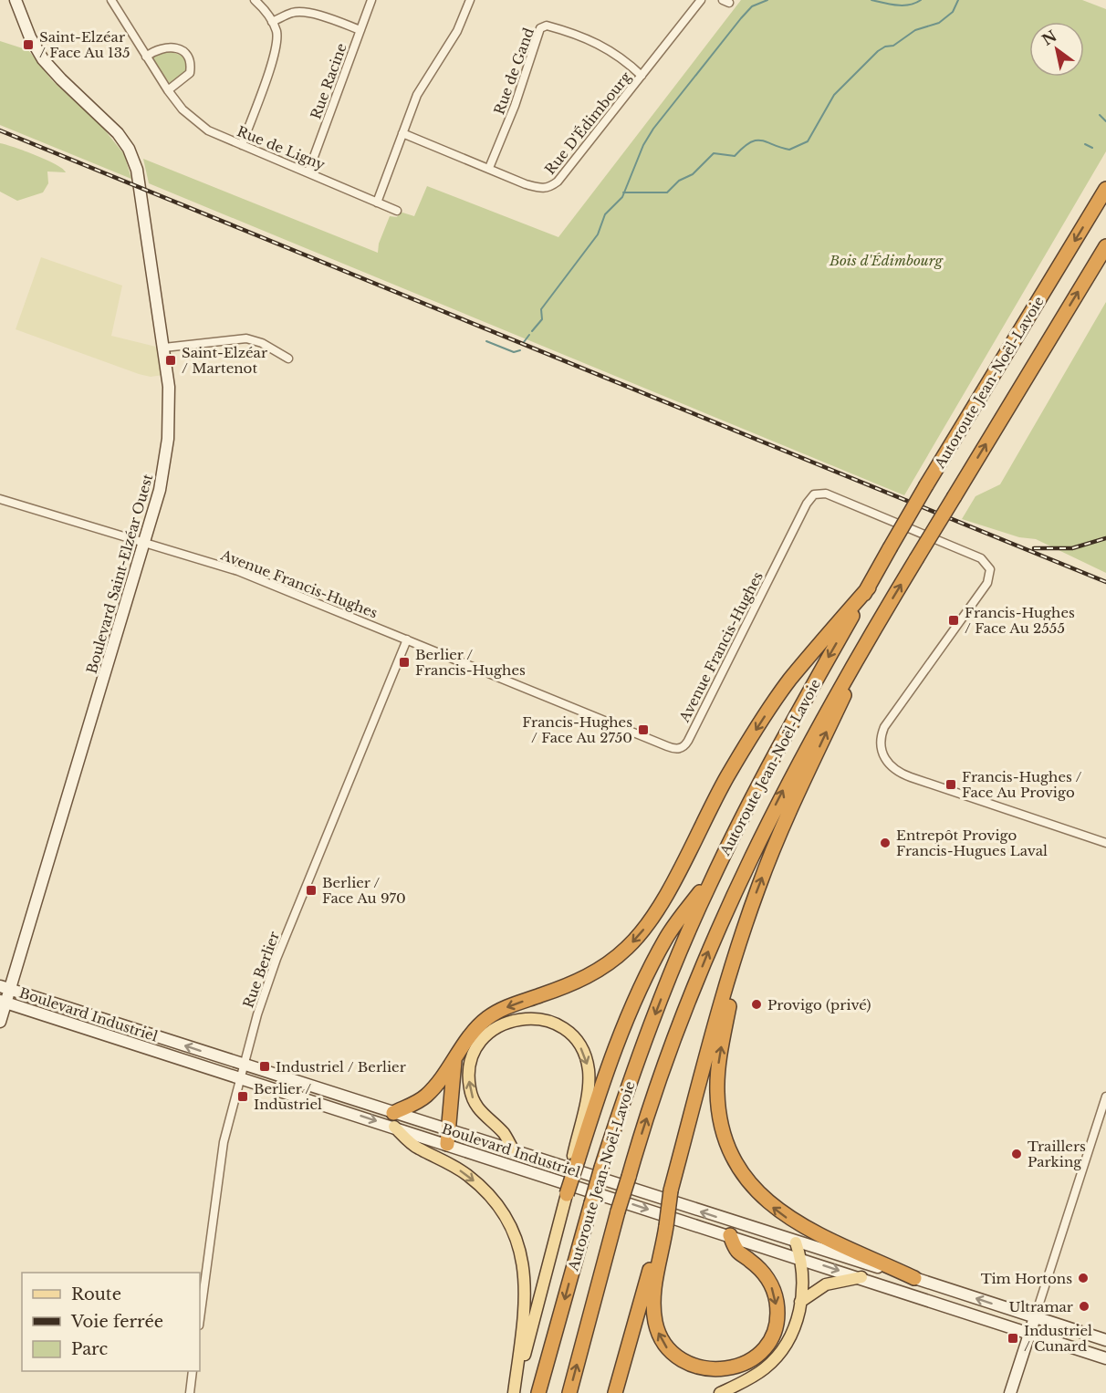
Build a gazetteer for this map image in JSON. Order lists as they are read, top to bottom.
{
  "streets": {
    "highway": ["Autoroute Jean-Noël-Lavoie"],
    "street": [
      "Rue de Gand",
      "Rue Racine",
      "Rue D'Édimbourg",
      "Rue de Ligny",
      "Boulevard Saint-Elzéar Ouest",
      "Avenue Francis-Hughes",
      "Rue Berlier",
      "Boulevard Industriel"
    ]
  },
  "crossings": [
    ["Rue de Gand", "Rue D'Édimbourg"],
    ["Rue Racine", "Rue de Ligny"],
    ["Boulevard Saint-Elzéar Ouest", "Avenue Francis-Hughes"],
    ["Boulevard Saint-Elzéar Ouest", "Boulevard Industriel"],
    ["Avenue Francis-Hughes", "Rue Berlier"],
    ["Rue Berlier", "Boulevard Industriel"]
  ],
  "parks": ["Bois d'Édimbourg"],
  "places": {
    "transit": [
      "Saint-Elzéar / Face Au 135",
      "Saint-Elzéar / Martenot",
      "Francis-Hughes / Face Au 2555",
      "Berlier / Francis-Hughes",
      "Francis-Hughes / Face Au 2750",
      "Francis-Hughes / Face Au Provigo",
      "Berlier / Face Au 970",
      "Industriel / Berlier",
      "Berlier / Industriel",
      "Industriel / Cunard"
    ],
    "other": [
      "Entrepôt Provigo Francis-Hugues Laval",
      "Provigo (privé)",
      "Traillers Parking",
      "Tim Hortons",
      "Ultramar"
    ]
  },
  "legend": ["Route", "Voie ferrée", "Parc"],
  "north": "top left"
}
